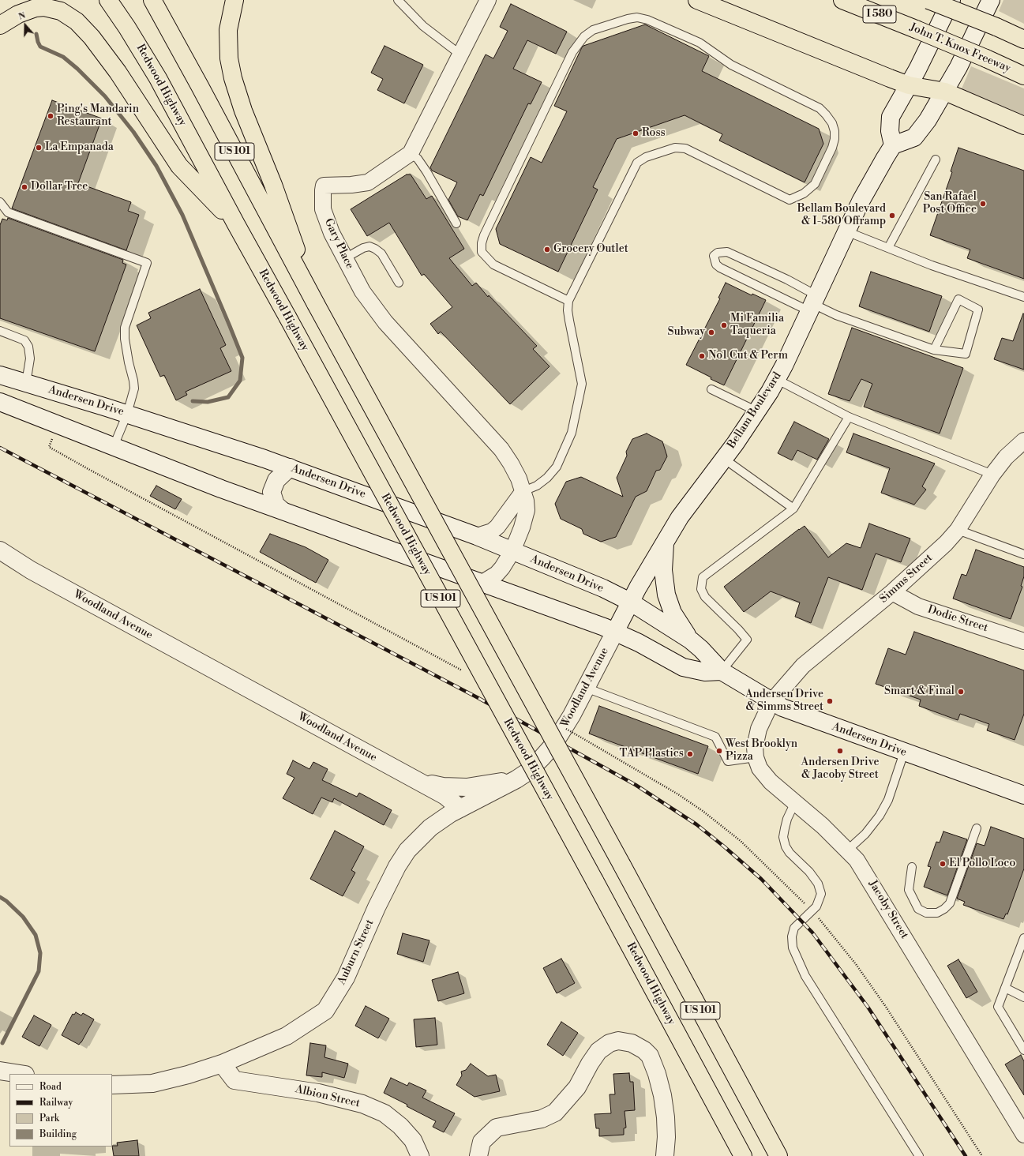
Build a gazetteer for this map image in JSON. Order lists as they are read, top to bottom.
{
  "streets": {
    "highway": [
      "I 580",
      "John T. Knox Freeway",
      "Redwood Highway",
      "US 101"
    ],
    "main road": [
      "Andersen Drive",
      "Bellam Boulevard",
      "Woodland Avenue",
      "Auburn Street",
      "Albion Street"
    ],
    "street": [
      "Gary Place",
      "Simms Street",
      "Dodie Street",
      "Jacoby Street"
    ]
  },
  "crossings": [
    ["Gary Place", "Andersen Drive"],
    ["Andersen Drive", "Bellam Boulevard"],
    ["Andersen Drive", "Simms Street"],
    ["Andersen Drive", "Jacoby Street"],
    ["Bellam Boulevard", "Woodland Avenue"],
    ["Simms Street", "Dodie Street"],
    ["Simms Street", "Jacoby Street"],
    ["Woodland Avenue", "Auburn Street"],
    ["Auburn Street", "Albion Street"]
  ],
  "places": [
    "Ping's Mandarin Restaurant",
    "Ross",
    "La Empanada",
    "Dollar Tree",
    "San Rafael Post Office",
    "Bellam Boulevard & I-580 Offramp",
    "Grocery Outlet",
    "Mi Familia Taqueria",
    "Subway",
    "No1 Cut & Perm",
    "Smart & Final",
    "Andersen Drive & Simms Street",
    "West Brooklyn Pizza",
    "Andersen Drive & Jacoby Street",
    "TAP Plastics",
    "El Pollo Loco"
  ],
  "legend": [
    "Road",
    "Railway",
    "Park",
    "Building"
  ],
  "north": "top"
}
